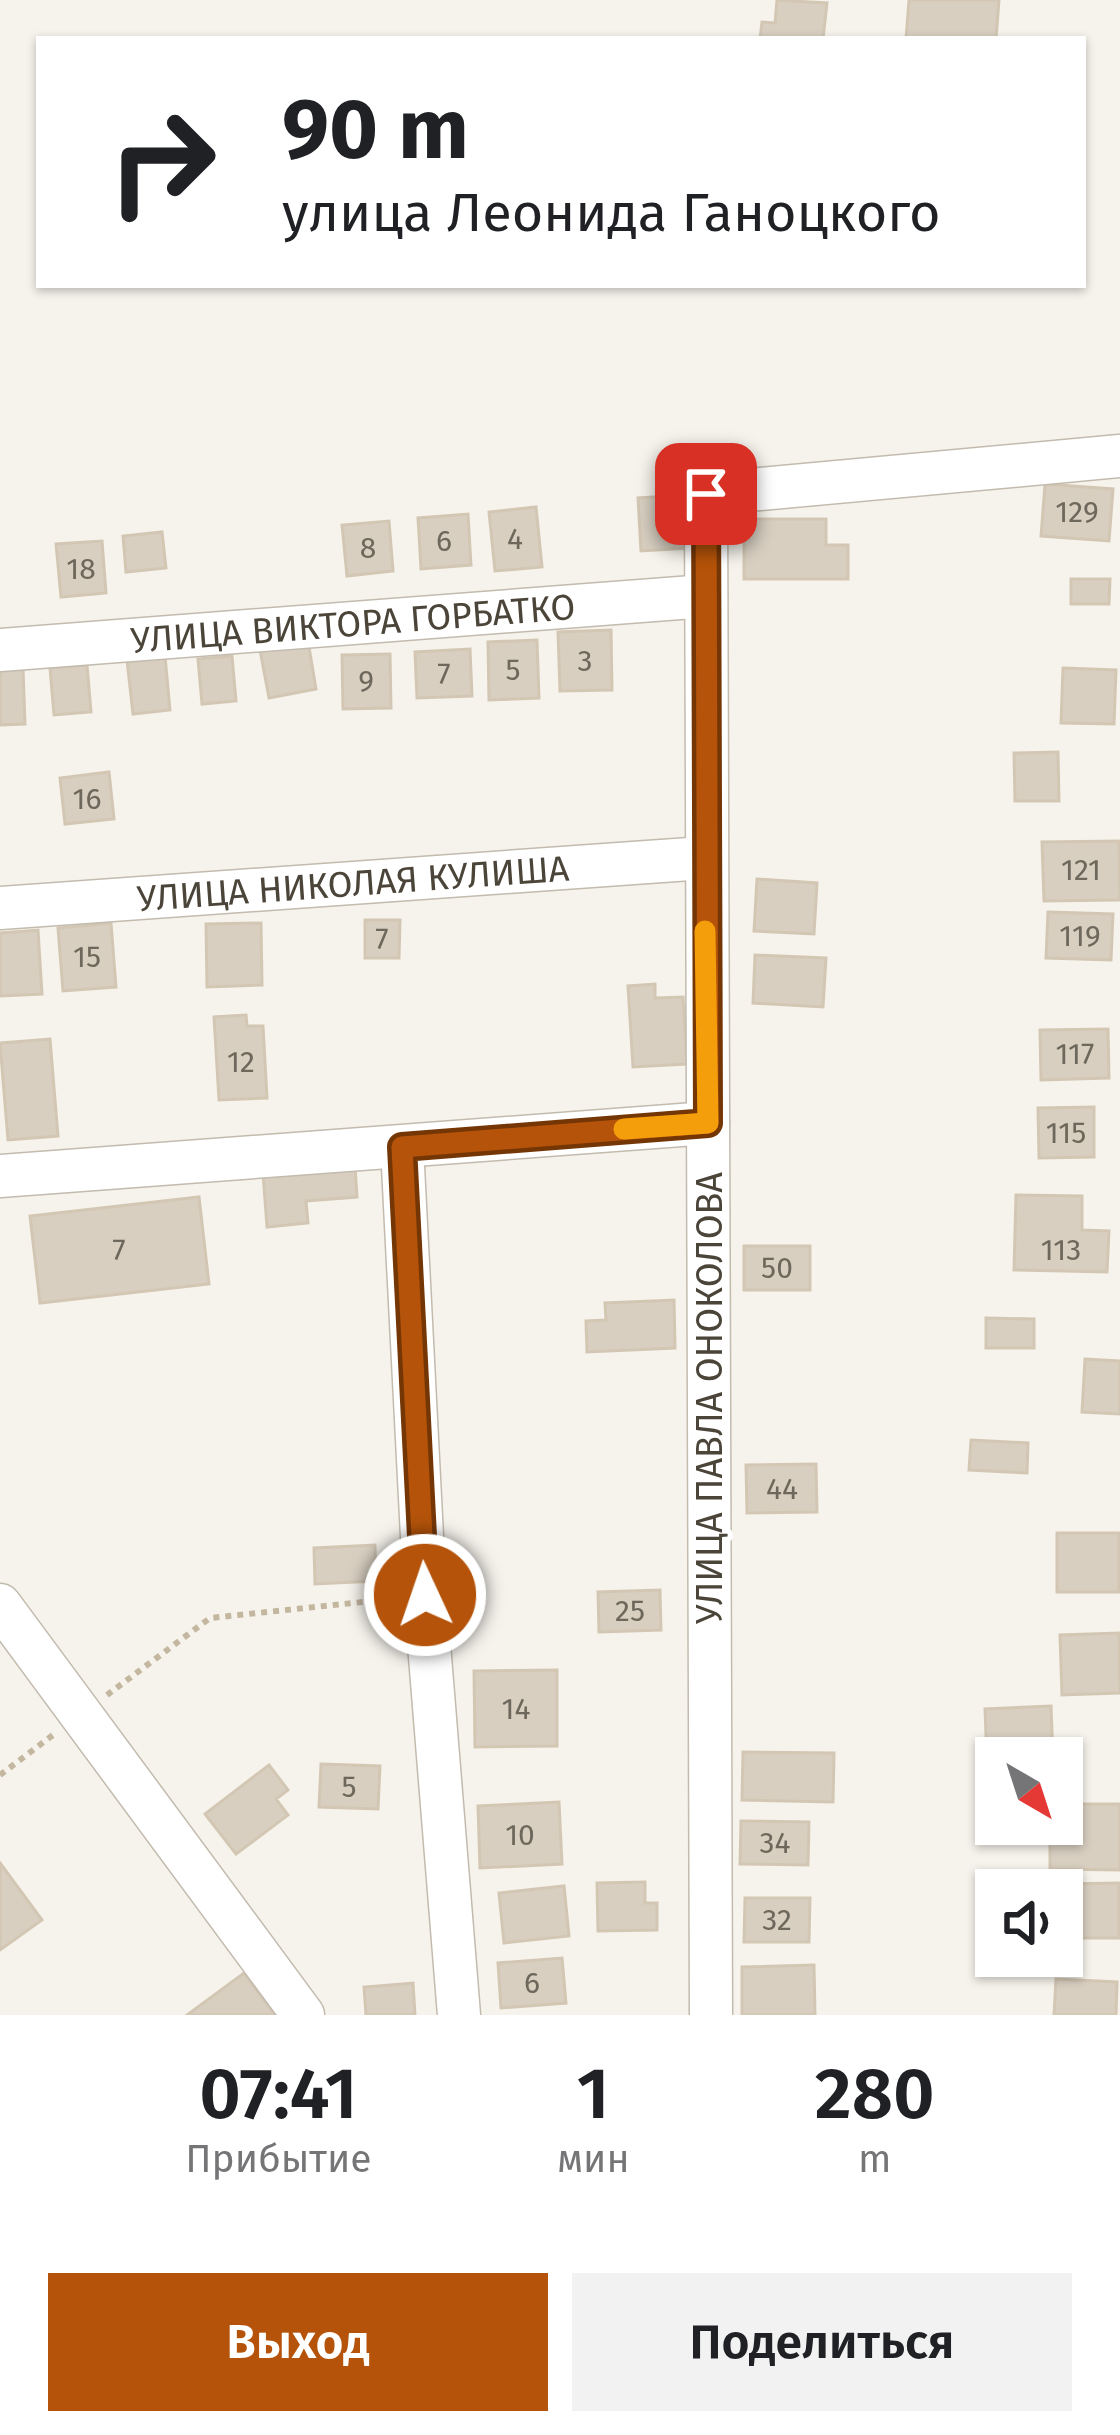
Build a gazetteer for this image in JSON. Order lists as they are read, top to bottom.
{
  "streets": {
    "street": ["УЛИЦА ВИКТОРА ГОРБАТКО", "УЛИЦА НИКОЛАЯ КУЛИША", "УЛИЦА ПАВЛА ОНОКОЛОВА"]
  },
  "crossings": [
    ["УЛИЦА ВИКТОРА ГОРБАТКО", "УЛИЦА ПАВЛА ОНОКОЛОВА"],
    ["УЛИЦА НИКОЛАЯ КУЛИША", "УЛИЦА ПАВЛА ОНОКОЛОВА"]
  ],
  "house_numbers": [
    "129",
    "4",
    "6",
    "8",
    "18",
    "3",
    "5",
    "7",
    "9",
    "16",
    "121",
    "119",
    "7",
    "15",
    "117",
    "12",
    "115",
    "7",
    "113",
    "50",
    "44",
    "25",
    "14",
    "5",
    "10",
    "34",
    "32",
    "6"
  ],
  "north": "bottom right",
  "page": {
    "turn": ["90 m", "улица Леонида Ганоцкого"],
    "eta": [
      "07:41",
      "Прибытие",
      "1",
      "мин",
      "280",
      "m"
    ],
    "buttons": ["Выход", "Поделиться"]
  }
}
